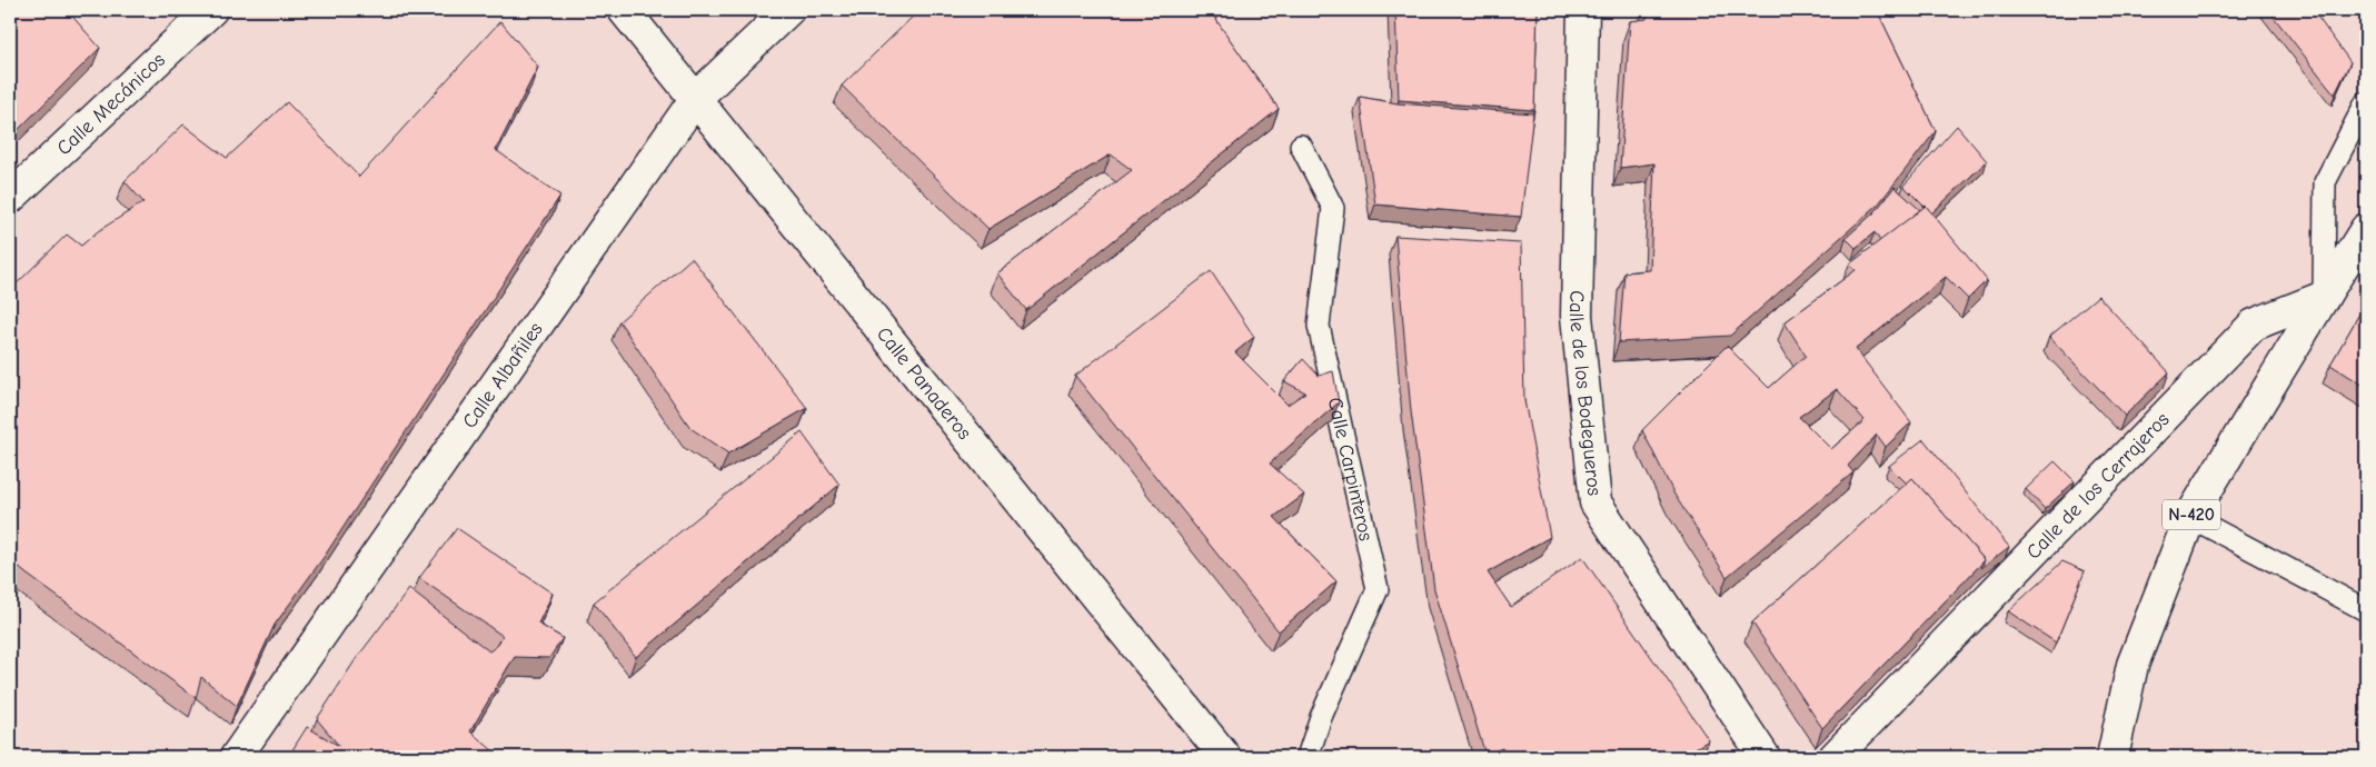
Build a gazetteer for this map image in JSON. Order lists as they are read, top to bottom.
{
  "streets": {
    "main road": [
      "Calle Mecánicos",
      "Calle Albañiles",
      "Calle Panaderos",
      "Calle de los Bodegueros",
      "Calle de los Cerrajeros",
      "N-420"
    ],
    "lane": ["Calle Carpinteros"]
  },
  "crossings": [
    ["Calle Albañiles", "Calle Panaderos"],
    ["Calle de los Cerrajeros", "N-420"]
  ]
}
